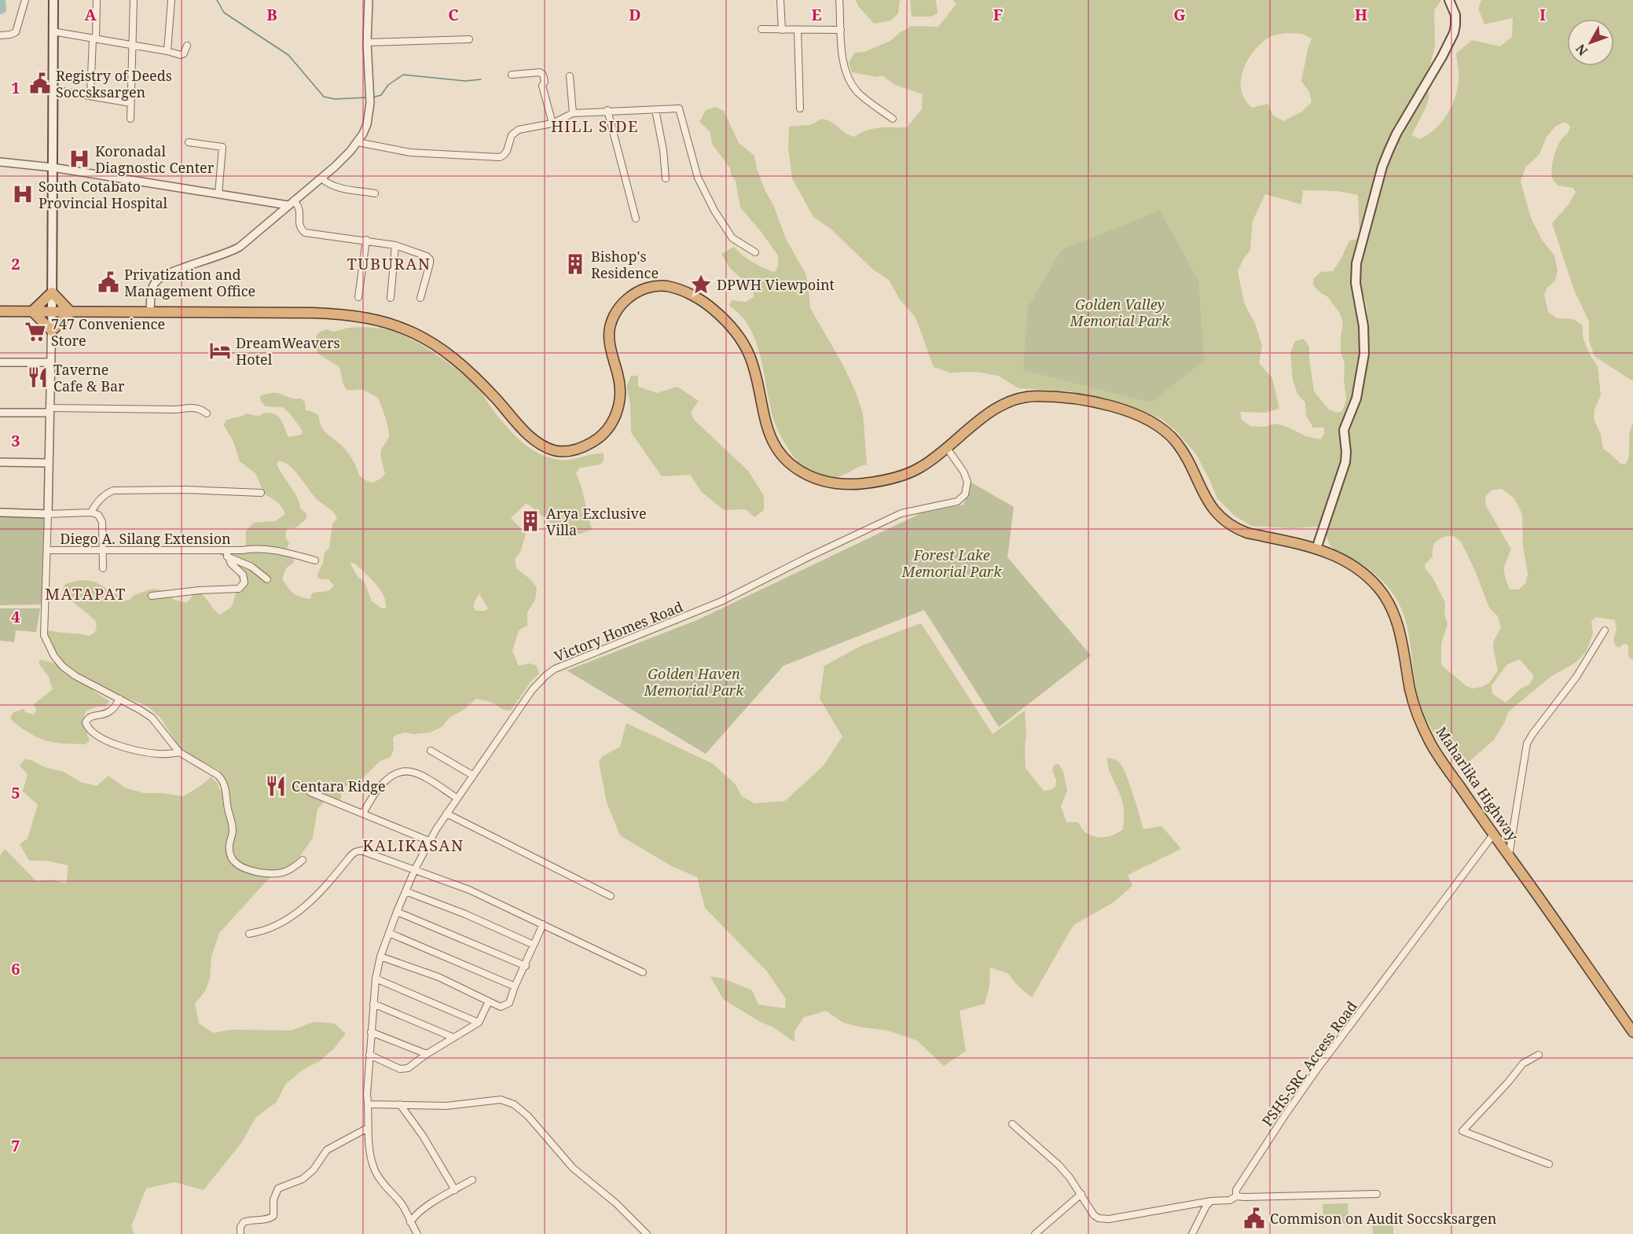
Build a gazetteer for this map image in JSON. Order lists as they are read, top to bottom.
{
  "streets": {
    "highway": ["Maharlika Highway"],
    "street": ["Diego A. Silang Extension", "Victory Homes Road", "PSHS-SRC Access Road"]
  },
  "crossings": [
    ["Victory Homes Road", "Maharlika Highway"],
    ["Maharlika Highway", "PSHS-SRC Access Road"]
  ],
  "districts": [
    "HILL SIDE",
    "TUBURAN",
    "MATAPAT",
    "KALIKASAN"
  ],
  "parks": ["Golden Valley Memorial Park", "Forest Lake Memorial Park", "Golden Haven Memorial Park"],
  "places": {
    "public building": ["Registry of Deeds Soccsksargen", "Privatization and Management Office", "Commison on Audit Soccsksargen"],
    "hospital": ["Koronadal Diagnostic Center", "South Cotabato Provincial Hospital"],
    "building": ["Bishop's Residence", "Arya Exclusive Villa"],
    "place": ["DPWH Viewpoint"],
    "supermarket": ["747 Convenience Store"],
    "hotel": ["DreamWeavers Hotel"],
    "restaurant": ["Taverne Cafe & Bar", "Centara Ridge"]
  },
  "north": "bottom left",
  "grid": {
    "columns": [
      "A",
      "B",
      "C",
      "D",
      "E",
      "F",
      "G",
      "H",
      "I"
    ],
    "rows": [
      "1",
      "2",
      "3",
      "4",
      "5",
      "6",
      "7"
    ]
  }
}
